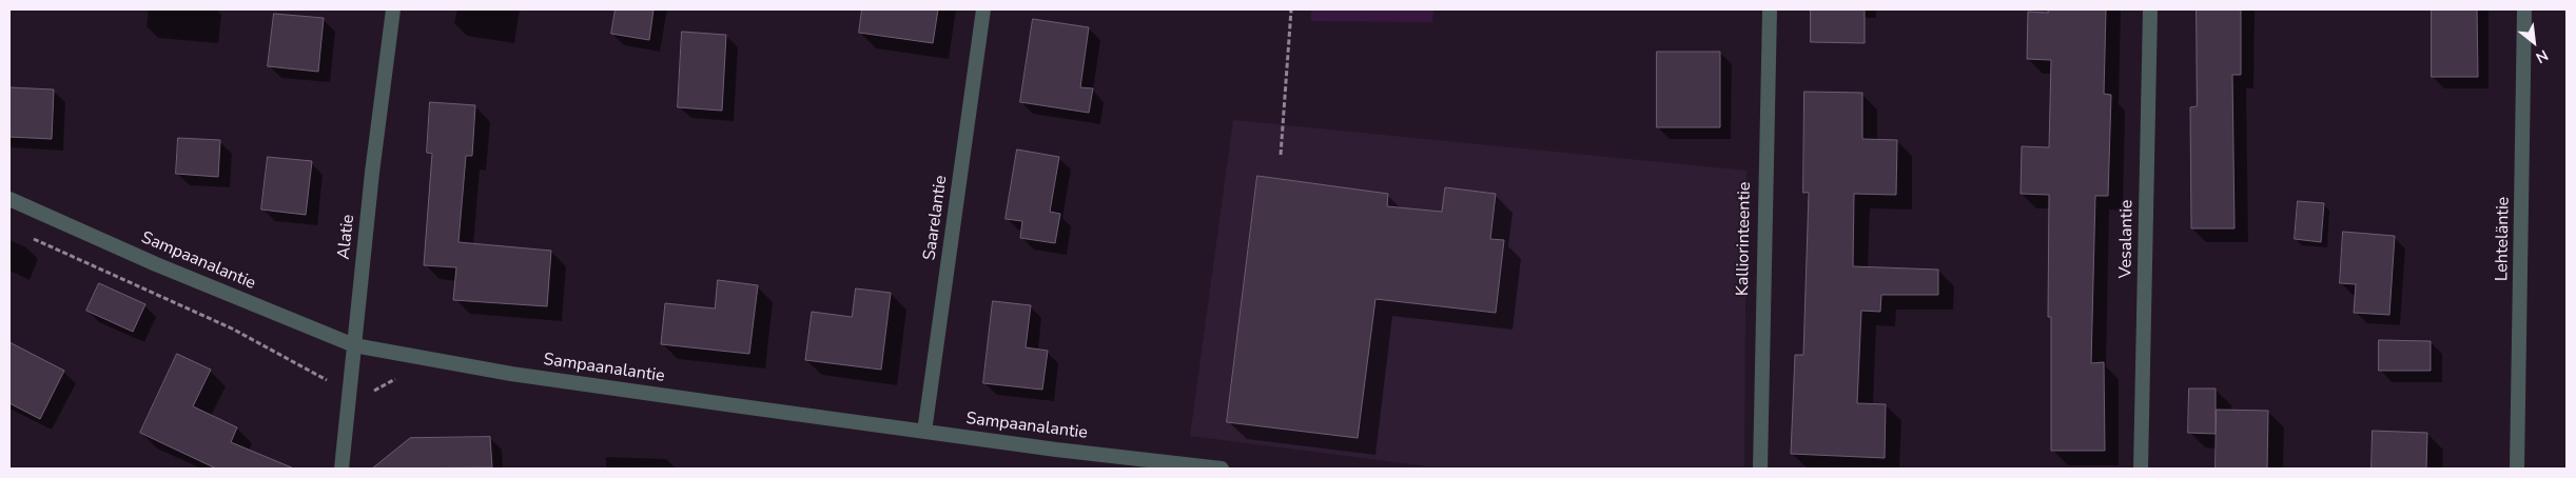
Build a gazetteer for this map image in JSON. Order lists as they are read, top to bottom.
{
  "streets": {
    "street": [
      "Saarelantie",
      "Alatie",
      "Kalliorinteentie",
      "Vesalantie",
      "Lehteläntie",
      "Sampaanalantie"
    ]
  },
  "crossings": [
    ["Saarelantie", "Sampaanalantie"],
    ["Alatie", "Sampaanalantie"]
  ],
  "north": "bottom right"
}
